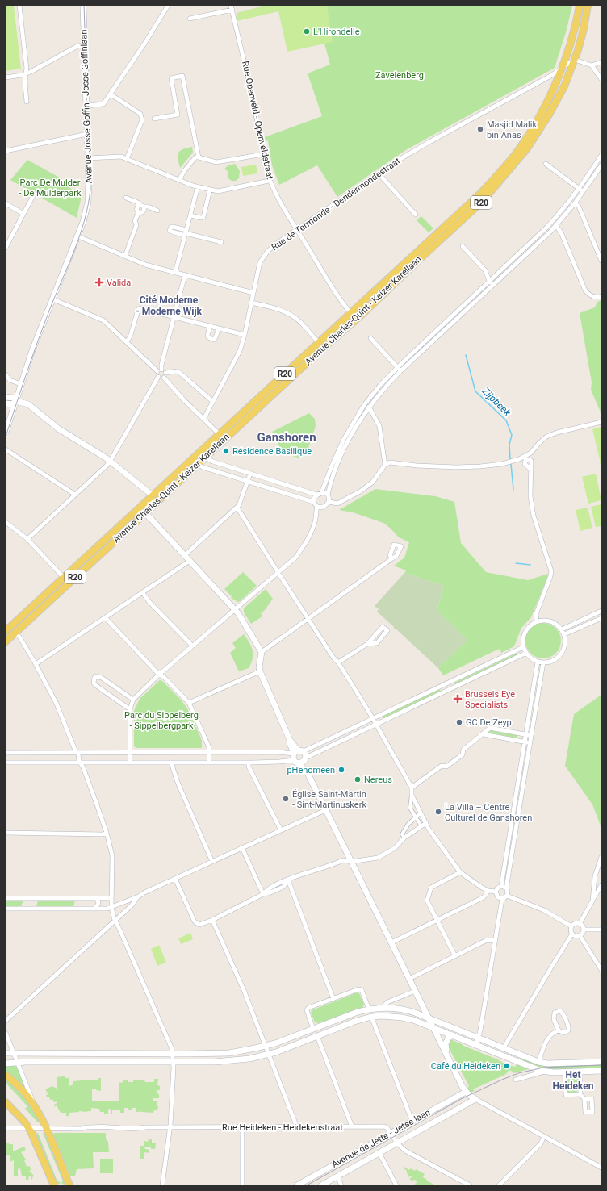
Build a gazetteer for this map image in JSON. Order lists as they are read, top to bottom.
{
  "streets": {
    "main road": [
      "Avenue Josse Goffin - Josse Goffinlaan",
      "R20",
      "Avenue Charles-Quint - Keizer Karellaan",
      "Avenue de Jette - Jetse laan"
    ],
    "street": ["Rue Openveld - Openveldstraat", "Rue de Termonde - Dendermondestraat", "Rue Heideken - Heidekenstraat"]
  },
  "crossings": [
    ["Rue Openveld - Openveldstraat", "Rue de Termonde - Dendermondestraat"],
    ["Rue Openveld - Openveldstraat", "Avenue Charles-Quint - Keizer Karellaan"],
    ["Rue de Termonde - Dendermondestraat", "Avenue Charles-Quint - Keizer Karellaan"],
    ["Rue Heideken - Heidekenstraat", "Avenue de Jette - Jetse laan"]
  ],
  "districts": ["Cité Moderne - Moderne Wijk", "Ganshoren", "Het Heideken"],
  "water": ["Zijpbeek"],
  "parks": ["Zavelenberg", "Parc De Mulder - De Mulderpark", "Parc du Sippelberg - Sippelbergpark"],
  "places": {
    "other": [
      "L'Hirondelle",
      "Masjid Malik bin Anas",
      "Résidence Basilique",
      "GC De Zeyp",
      "pHenomeen",
      "Nereus",
      "Église Saint-Martin - Sint-Martinuskerk",
      "La Villa – Centre Culturel de Ganshoren",
      "Café du Heideken"
    ],
    "health": ["Valida", "Brussels Eye Specialists"]
  }
}
